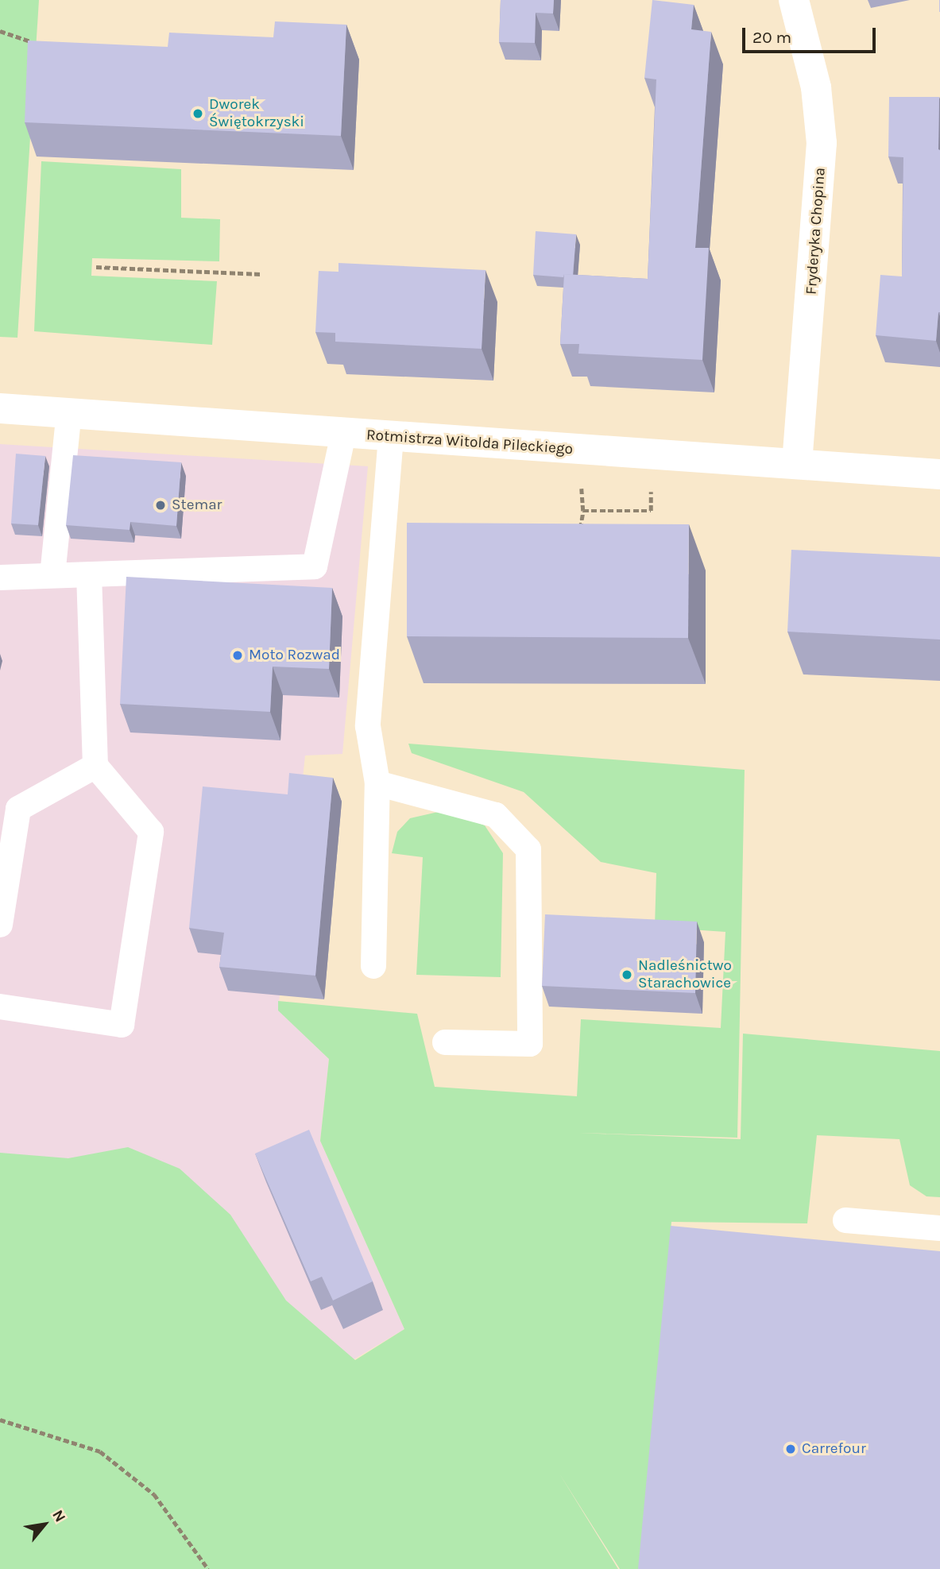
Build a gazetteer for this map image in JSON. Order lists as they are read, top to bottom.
{
  "streets": {
    "street": ["Fryderyka Chopina", "Rotmistrza Witolda Pileckiego"]
  },
  "crossings": [
    ["Fryderyka Chopina", "Rotmistrza Witolda Pileckiego"]
  ],
  "places": [
    "Dworek Świętokrzyski",
    "Stemar",
    "Moto Rozwad",
    "Nadleśnictwo Starachowice",
    "Carrefour"
  ],
  "scale_bar": "20 m",
  "north": "top right"
}
